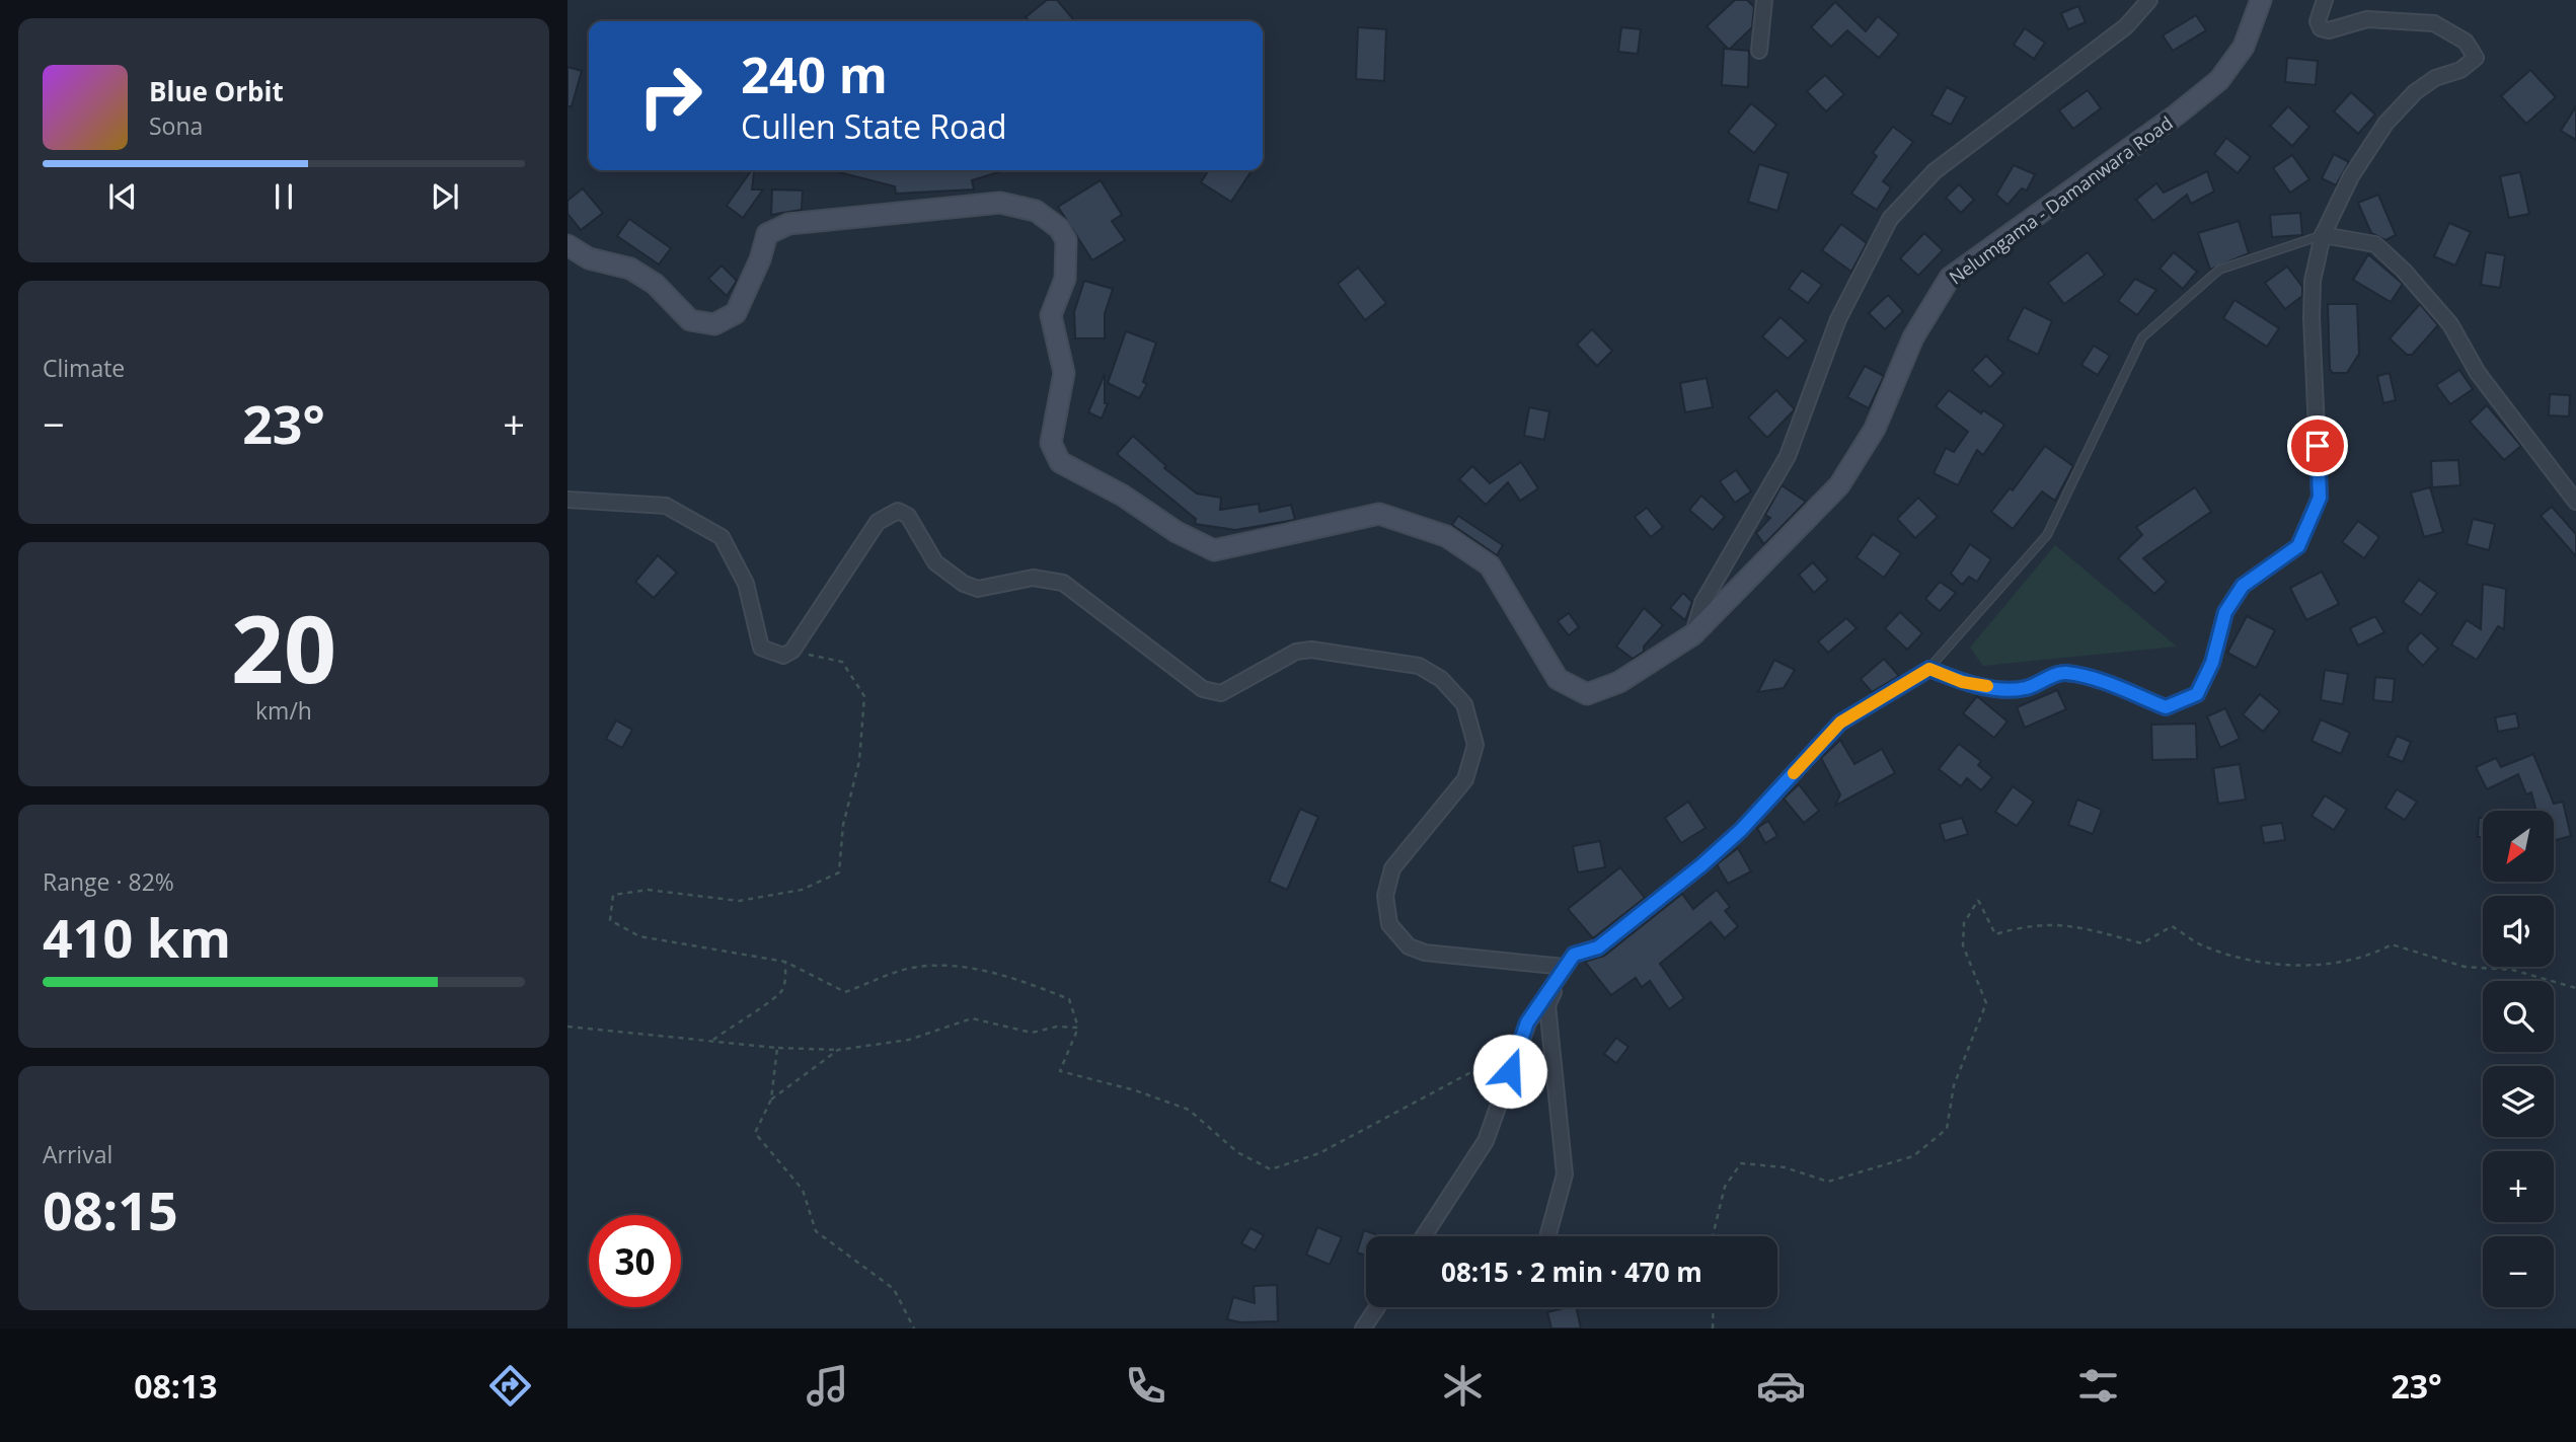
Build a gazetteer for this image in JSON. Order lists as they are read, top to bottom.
{
  "streets": {
    "street": ["Nelumgama - Damanwara Road"]
  },
  "north": "bottom left",
  "page": {
    "turn": ["240 m", "Cullen State Road"],
    "song": ["Blue Orbit", "Sona"],
    "tile": [
      "Climate",
      ["20", "km/h"],
      ["Range · 82%", "410 km"],
      ["Arrival", "08:15"]
    ],
    "heat": ["−", "23°", "+"],
    "map_buttons": ["+", "−"],
    "limit": "30",
    "trip": "08:15 · 2 min · 470 m",
    "tabs": ["08:13", "23°"]
  }
}
